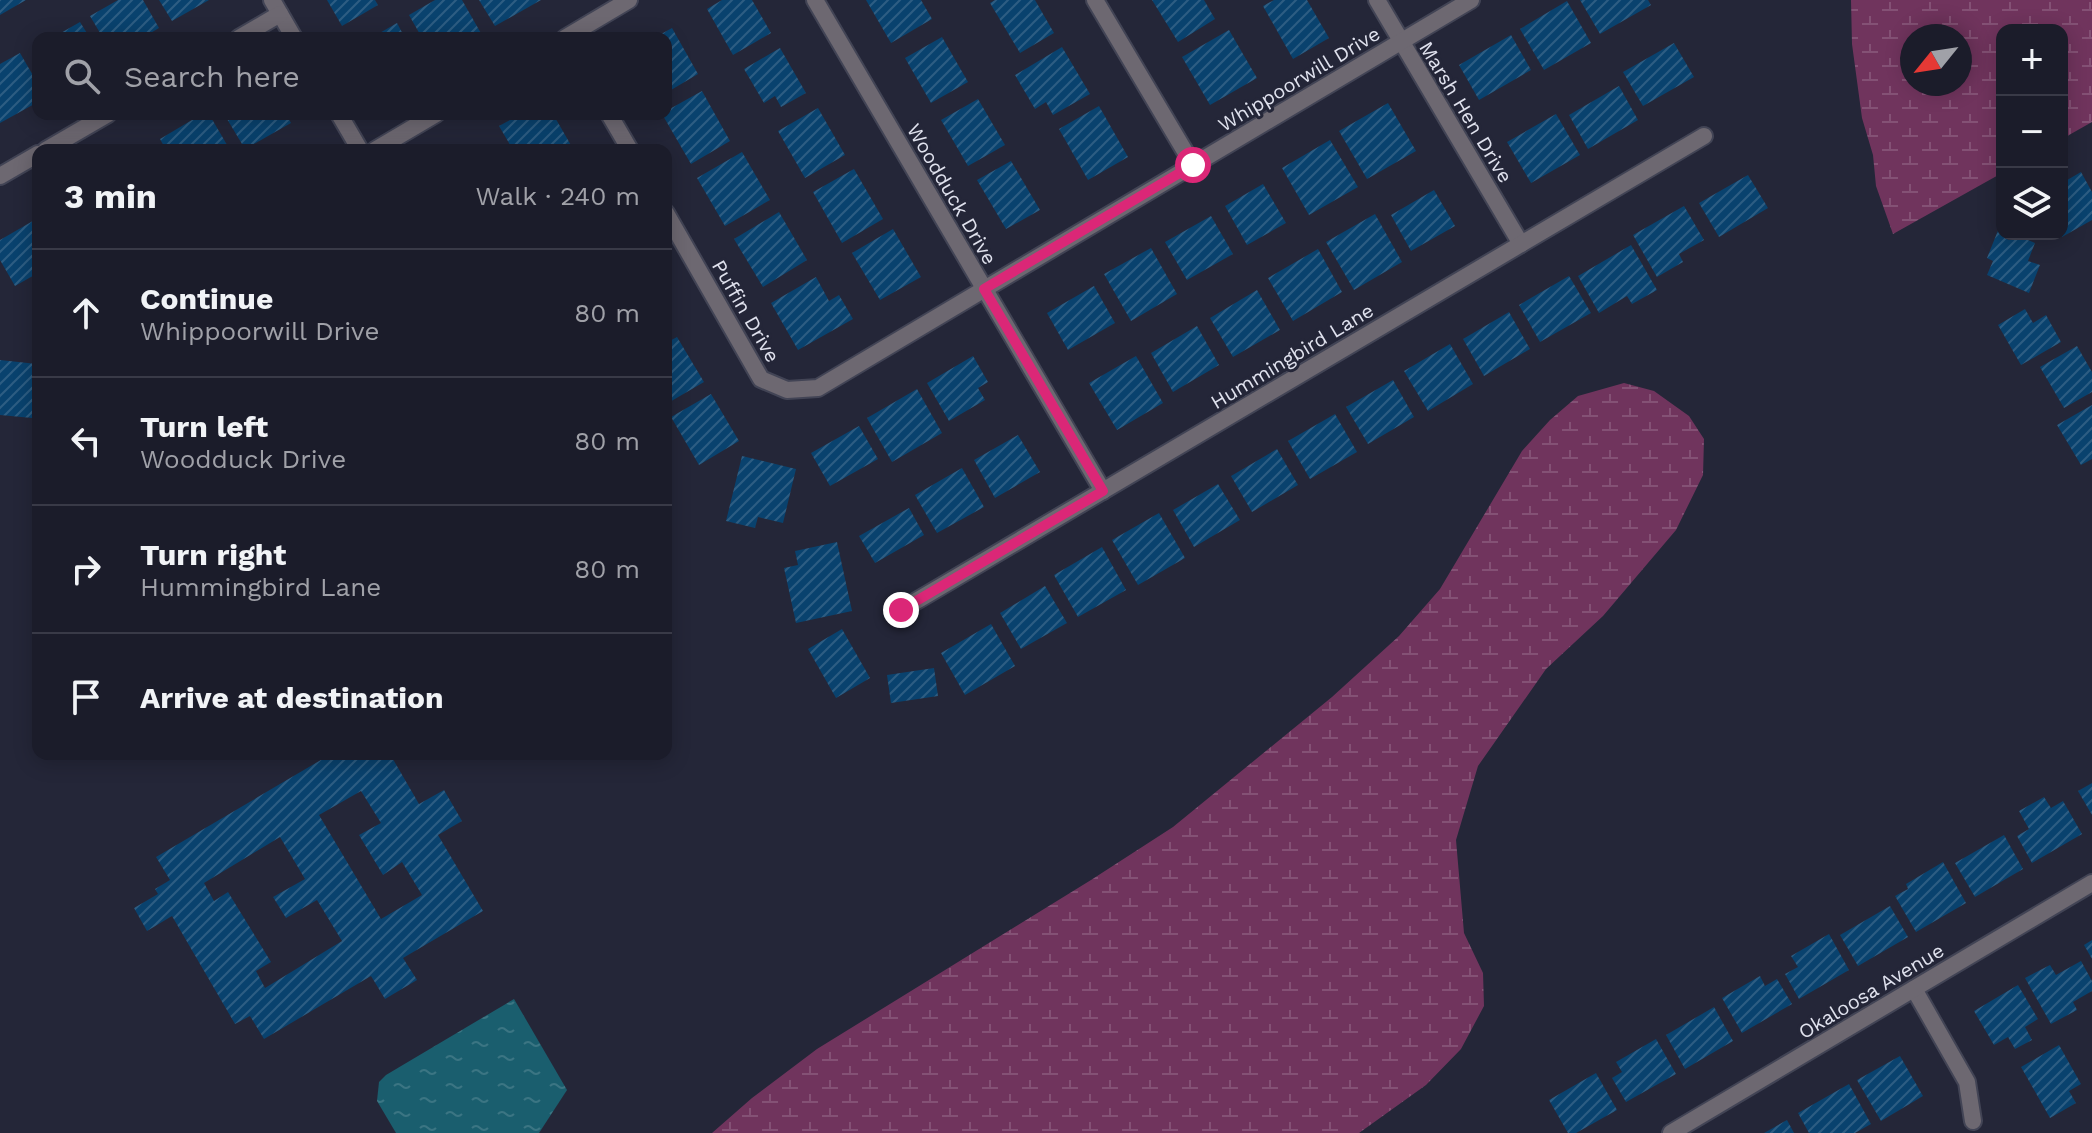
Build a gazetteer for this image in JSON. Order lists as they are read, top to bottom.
{
  "streets": {
    "street": [
      "Whippoorwill Drive",
      "Marsh Hen Drive",
      "Woodduck Drive",
      "Puffin Drive",
      "Hummingbird Lane",
      "Okaloosa Avenue"
    ]
  },
  "crossings": [
    ["Whippoorwill Drive", "Marsh Hen Drive"],
    ["Whippoorwill Drive", "Woodduck Drive"],
    ["Whippoorwill Drive", "Puffin Drive"],
    ["Marsh Hen Drive", "Hummingbird Lane"],
    ["Woodduck Drive", "Hummingbird Lane"]
  ],
  "north": "bottom left",
  "page": {
    "map_buttons": ["+", "−"],
    "search": "Search here",
    "heading": ["3 min", "Walk · 240 m"],
    "list": [
      ["Continue", "Whippoorwill Drive", "80 m"],
      ["Turn left", "Woodduck Drive", "80 m"],
      ["Turn right", "Hummingbird Lane", "80 m"],
      "Arrive at destination"
    ]
  }
}
